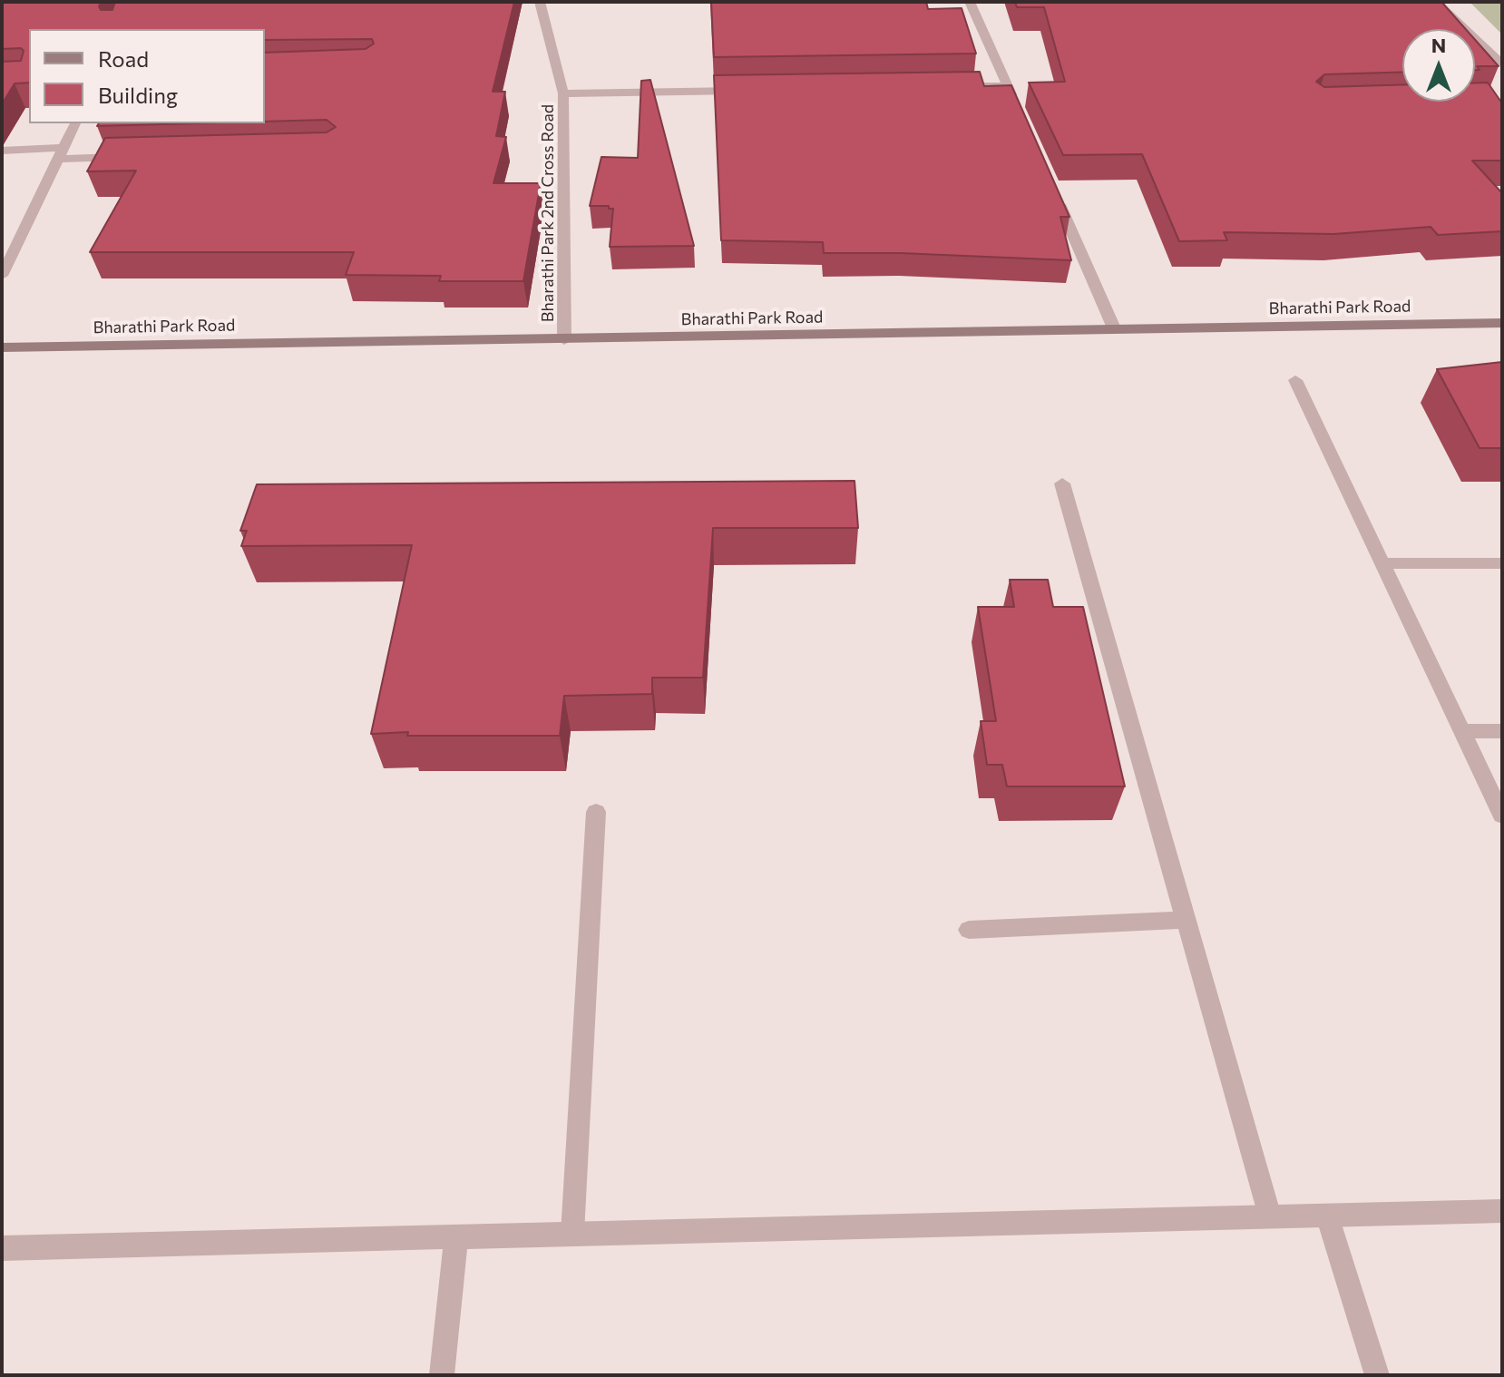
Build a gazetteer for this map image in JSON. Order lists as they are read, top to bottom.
{
  "streets": {
    "main road": ["Bharathi Park Road"],
    "street": ["Bharathi Park 2nd Cross Road"]
  },
  "crossings": [
    ["Bharathi Park 2nd Cross Road", "Bharathi Park Road"]
  ],
  "legend": ["Road", "Building"],
  "north": "top"
}
